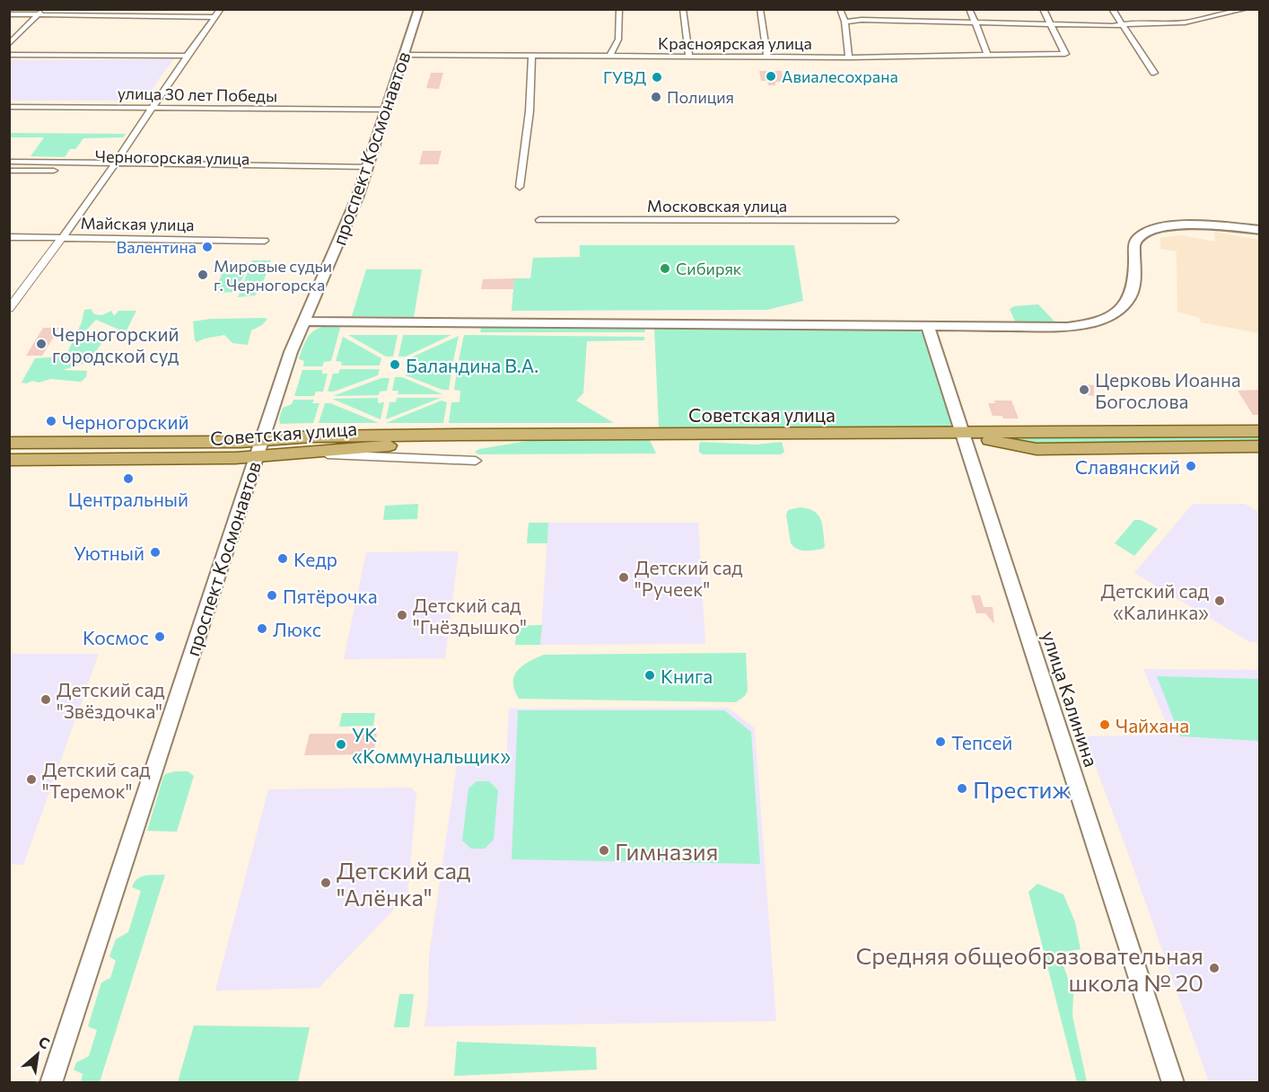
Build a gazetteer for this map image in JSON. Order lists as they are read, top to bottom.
{
  "streets": {
    "main road": ["проспект Космонавтов", "Советская улица", "улица Калинина"],
    "street": [
      "Красноярская улица",
      "улица 30 лет Победы",
      "Черногорская улица",
      "Московская улица",
      "Майская улица"
    ]
  },
  "crossings": [
    ["Красноярская улица", "проспект Космонавтов"],
    ["улица 30 лет Победы", "проспект Космонавтов"],
    ["проспект Космонавтов", "Черногорская улица"],
    ["проспект Космонавтов", "Советская улица"],
    ["Советская улица", "улица Калинина"]
  ],
  "places": [
    "Авиалесохрана",
    "ГУВД",
    "Полиция",
    "Валентина",
    "Сибиряк",
    "Мировые судьи г. Черногорска",
    "Черногорский городской суд",
    "Баландина В.А.",
    "Церковь Иоанна Богослова",
    "Черногорский",
    "Славянский",
    "Центральный",
    "Уютный",
    "Кедр",
    "Детский сад \"Ручеек\"",
    "Пятёрочка",
    "Детский сад «Калинка»",
    "Детский сад \"Гнёздышко\"",
    "Люкс",
    "Космос",
    "Книга",
    "Детский сад \"Звёздочка\"",
    "Чайхана",
    "Тепсей",
    "УК «Коммунальщик»",
    "Детский сад \"Теремок\"",
    "Престиж",
    "Гимназия",
    "Детский сад \"Алёнка\"",
    "Средняя общеобразовательная школа № 20"
  ],
  "north": "top right"
}
